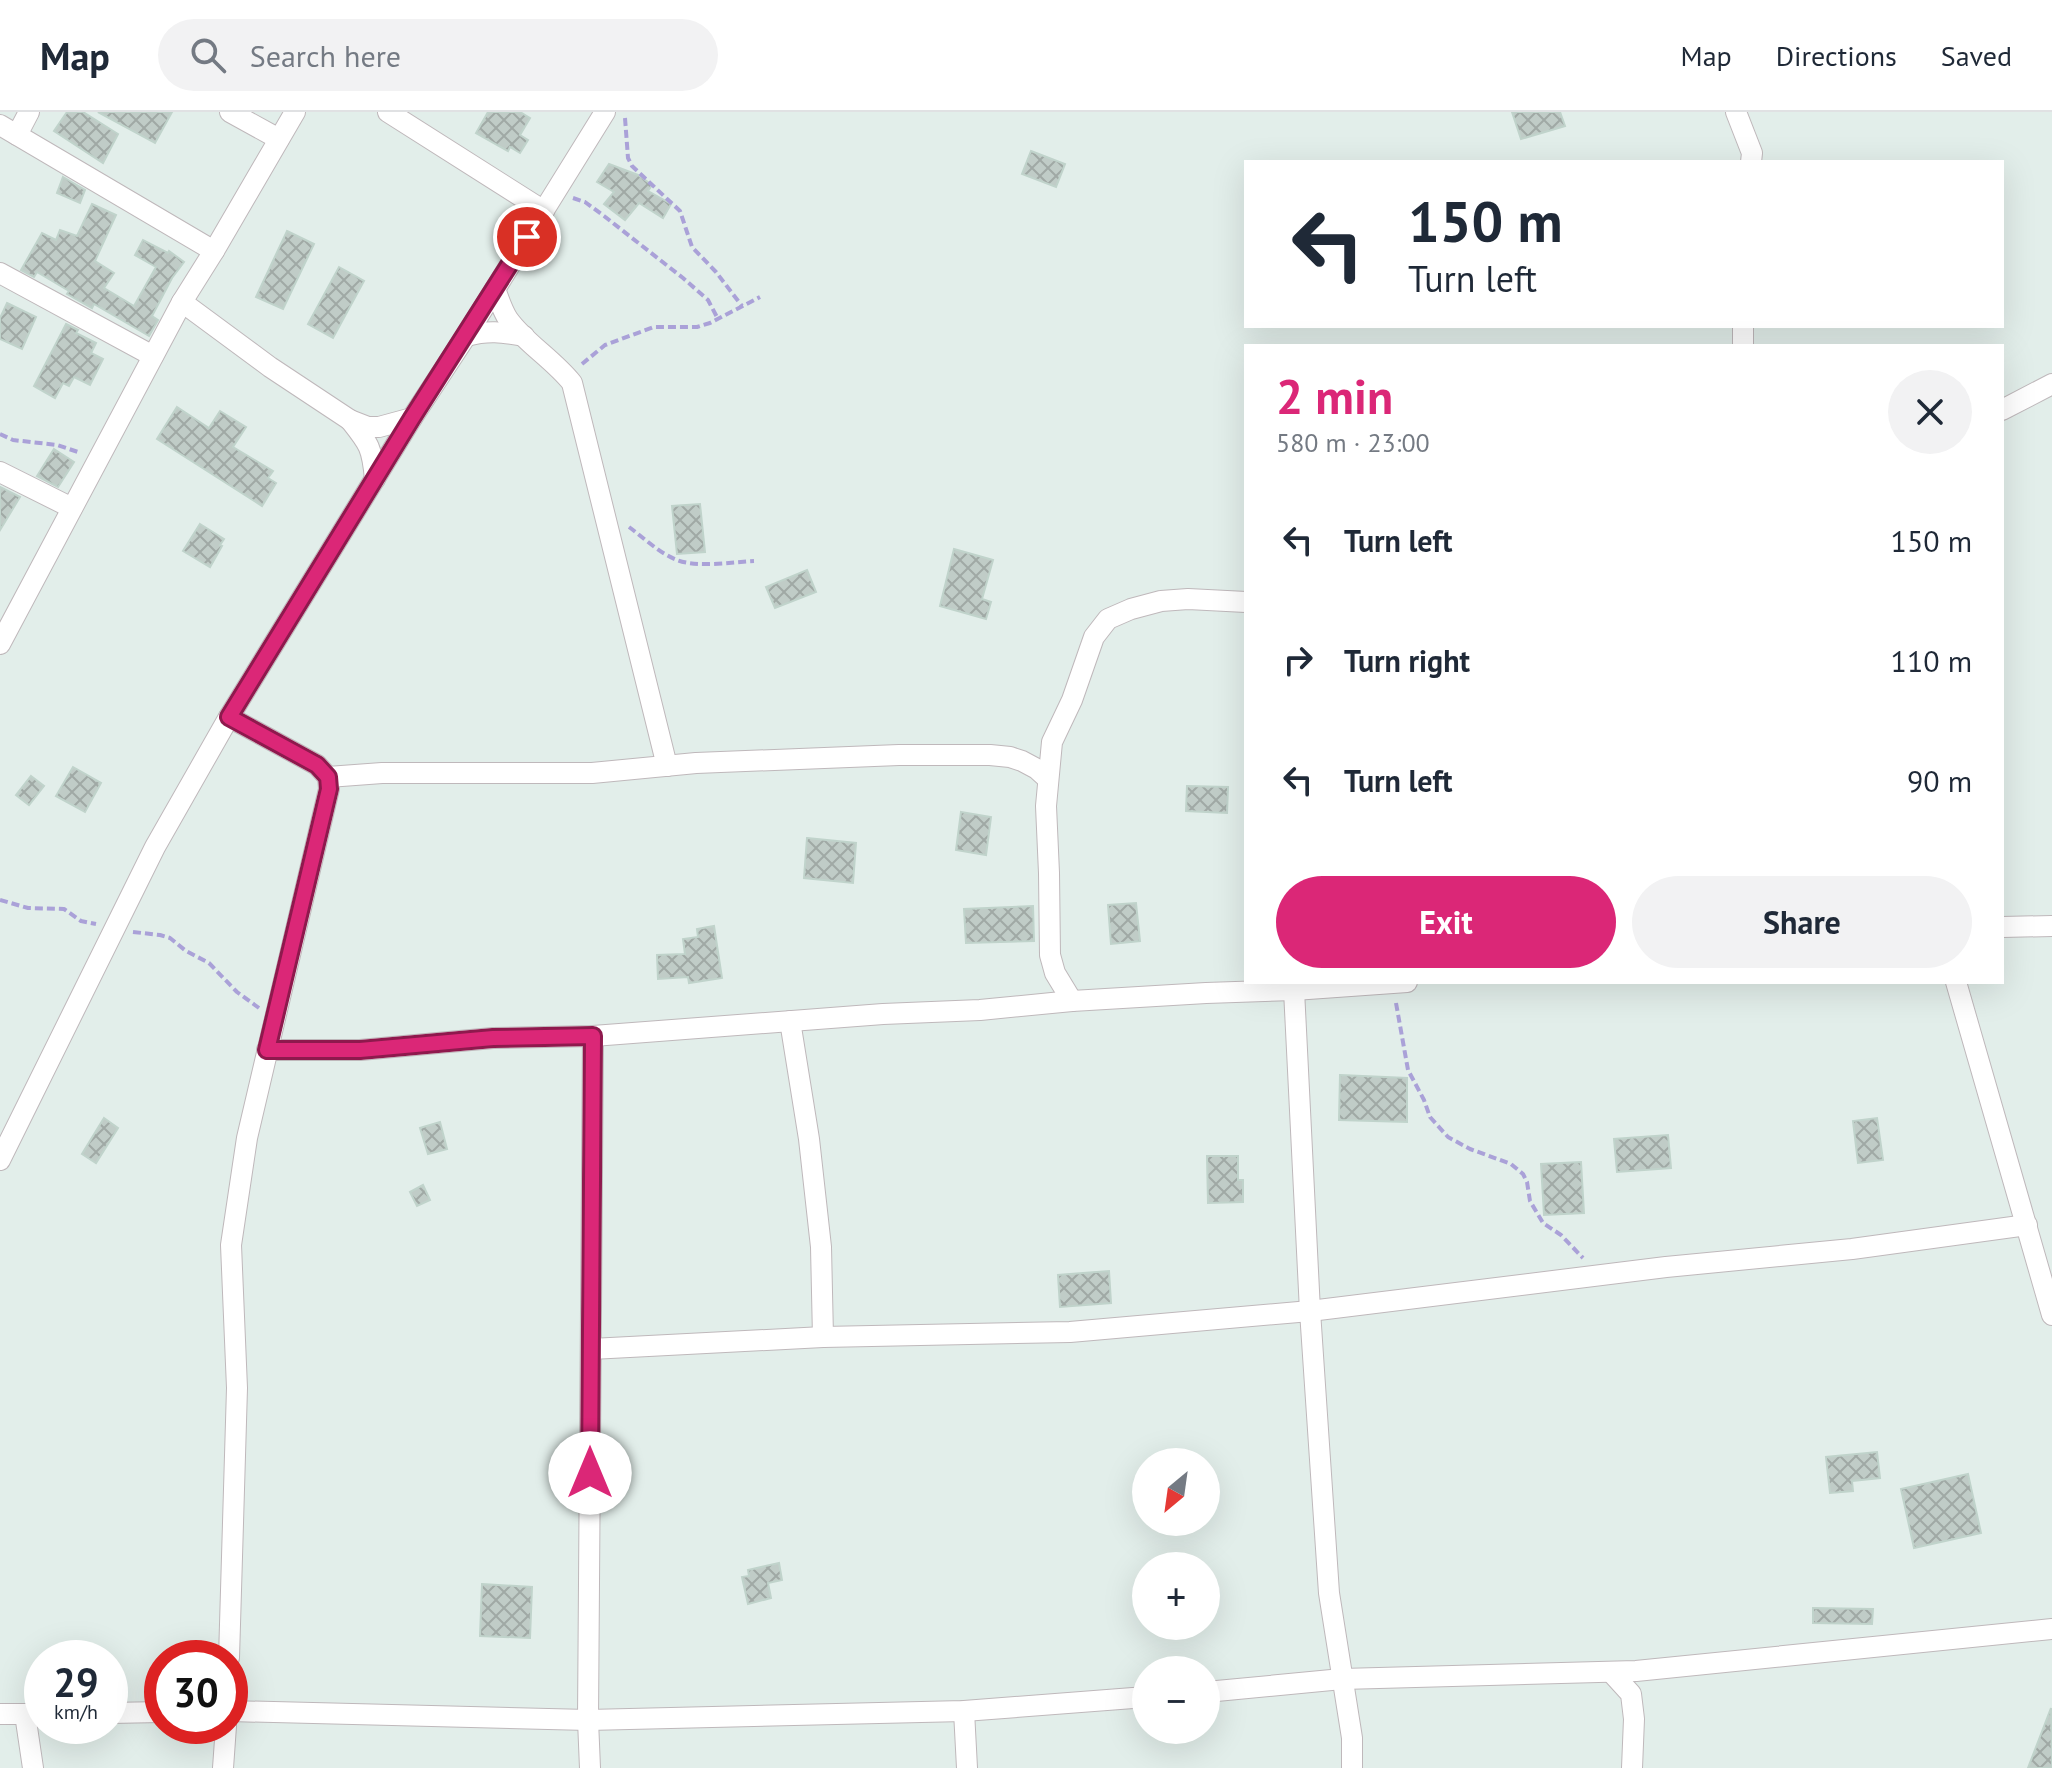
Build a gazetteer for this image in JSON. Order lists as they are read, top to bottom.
{
  "north": "bottom left",
  "page": {
    "header": "Map",
    "search": "Search here",
    "nav": ["Map", "Directions", "Saved"],
    "turn": ["150 m", "Turn left"],
    "heading": ["2 min", "580 m · 23:00"],
    "list": [
      {
        "name": "Turn left",
        "value": "150 m"
      },
      {
        "name": "Turn right",
        "value": "110 m"
      },
      {
        "name": "Turn left",
        "value": "90 m"
      }
    ],
    "buttons": ["Exit", "Share"],
    "map_buttons": ["+", "−"],
    "speed": "29 km/h",
    "limit": "30"
  }
}
